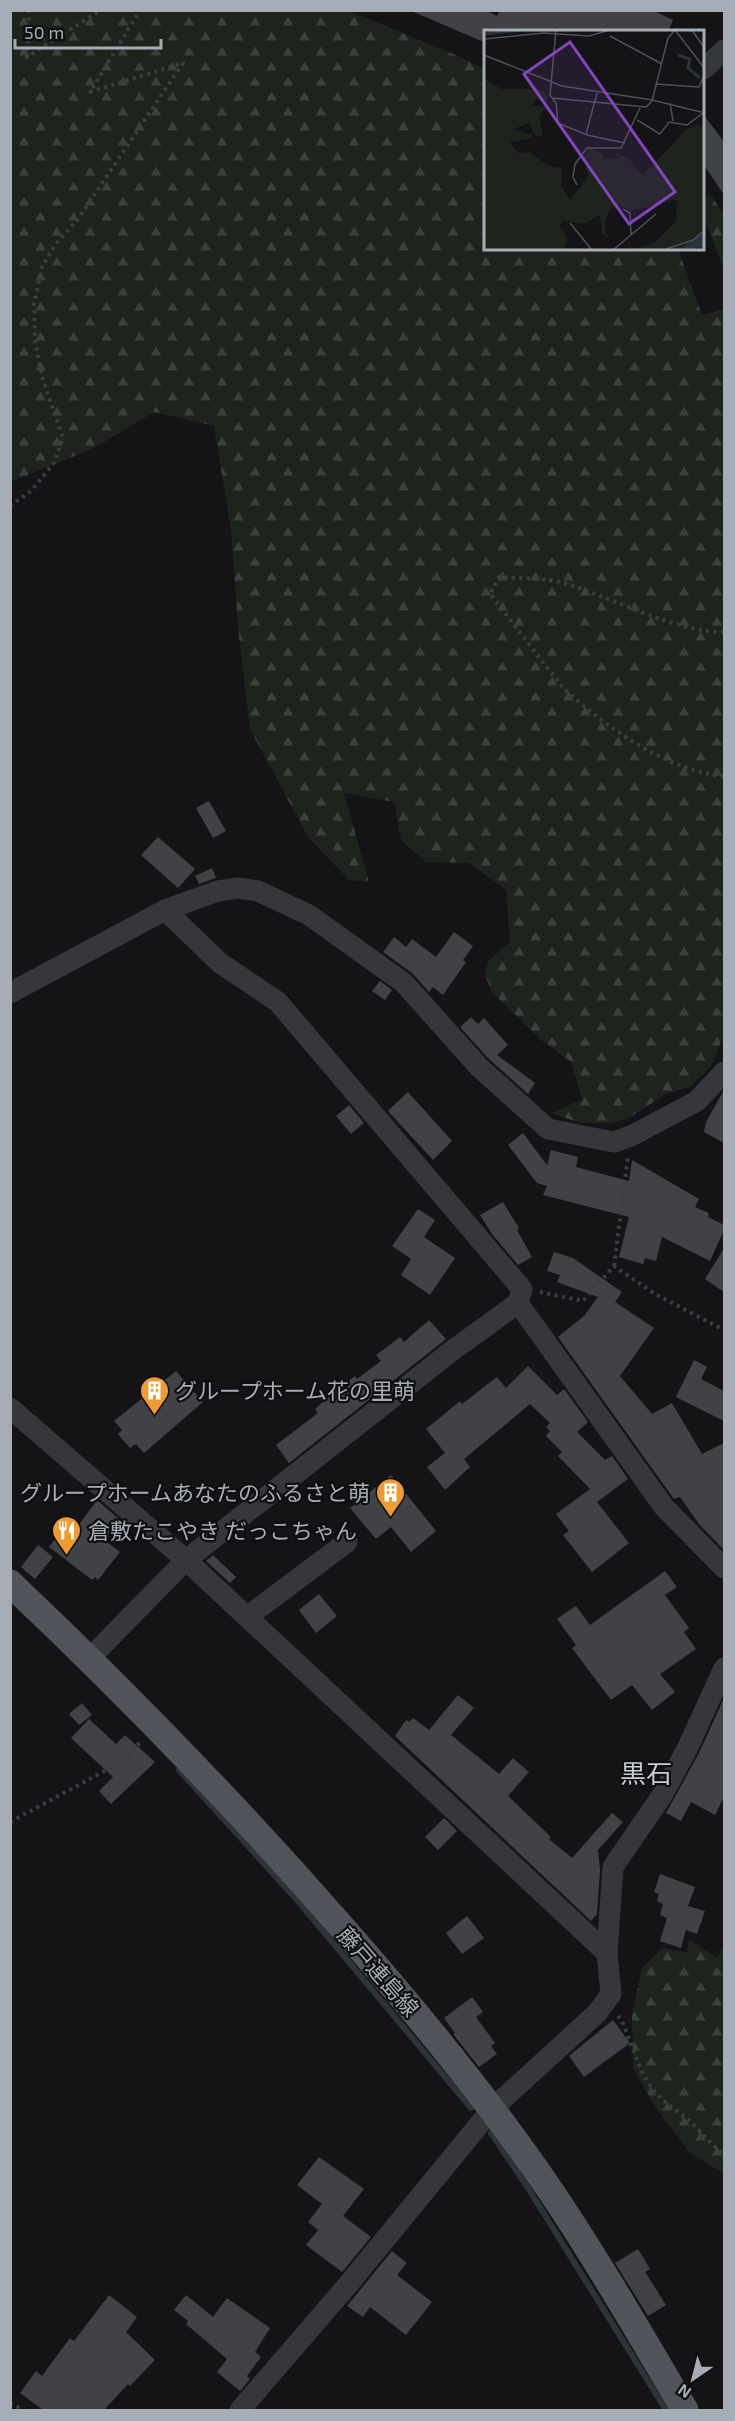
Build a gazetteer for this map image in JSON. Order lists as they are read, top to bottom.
{
  "streets": {
    "main road": ["藤戸連島線"]
  },
  "districts": ["黒石"],
  "places": {
    "building": ["グループホーム花の里萌", "グループホームあなたのふるさと萌"],
    "restaurant": ["倉敷たこやき だっこちゃん"]
  },
  "scale_bar": "50 m",
  "north": "bottom left"
}
